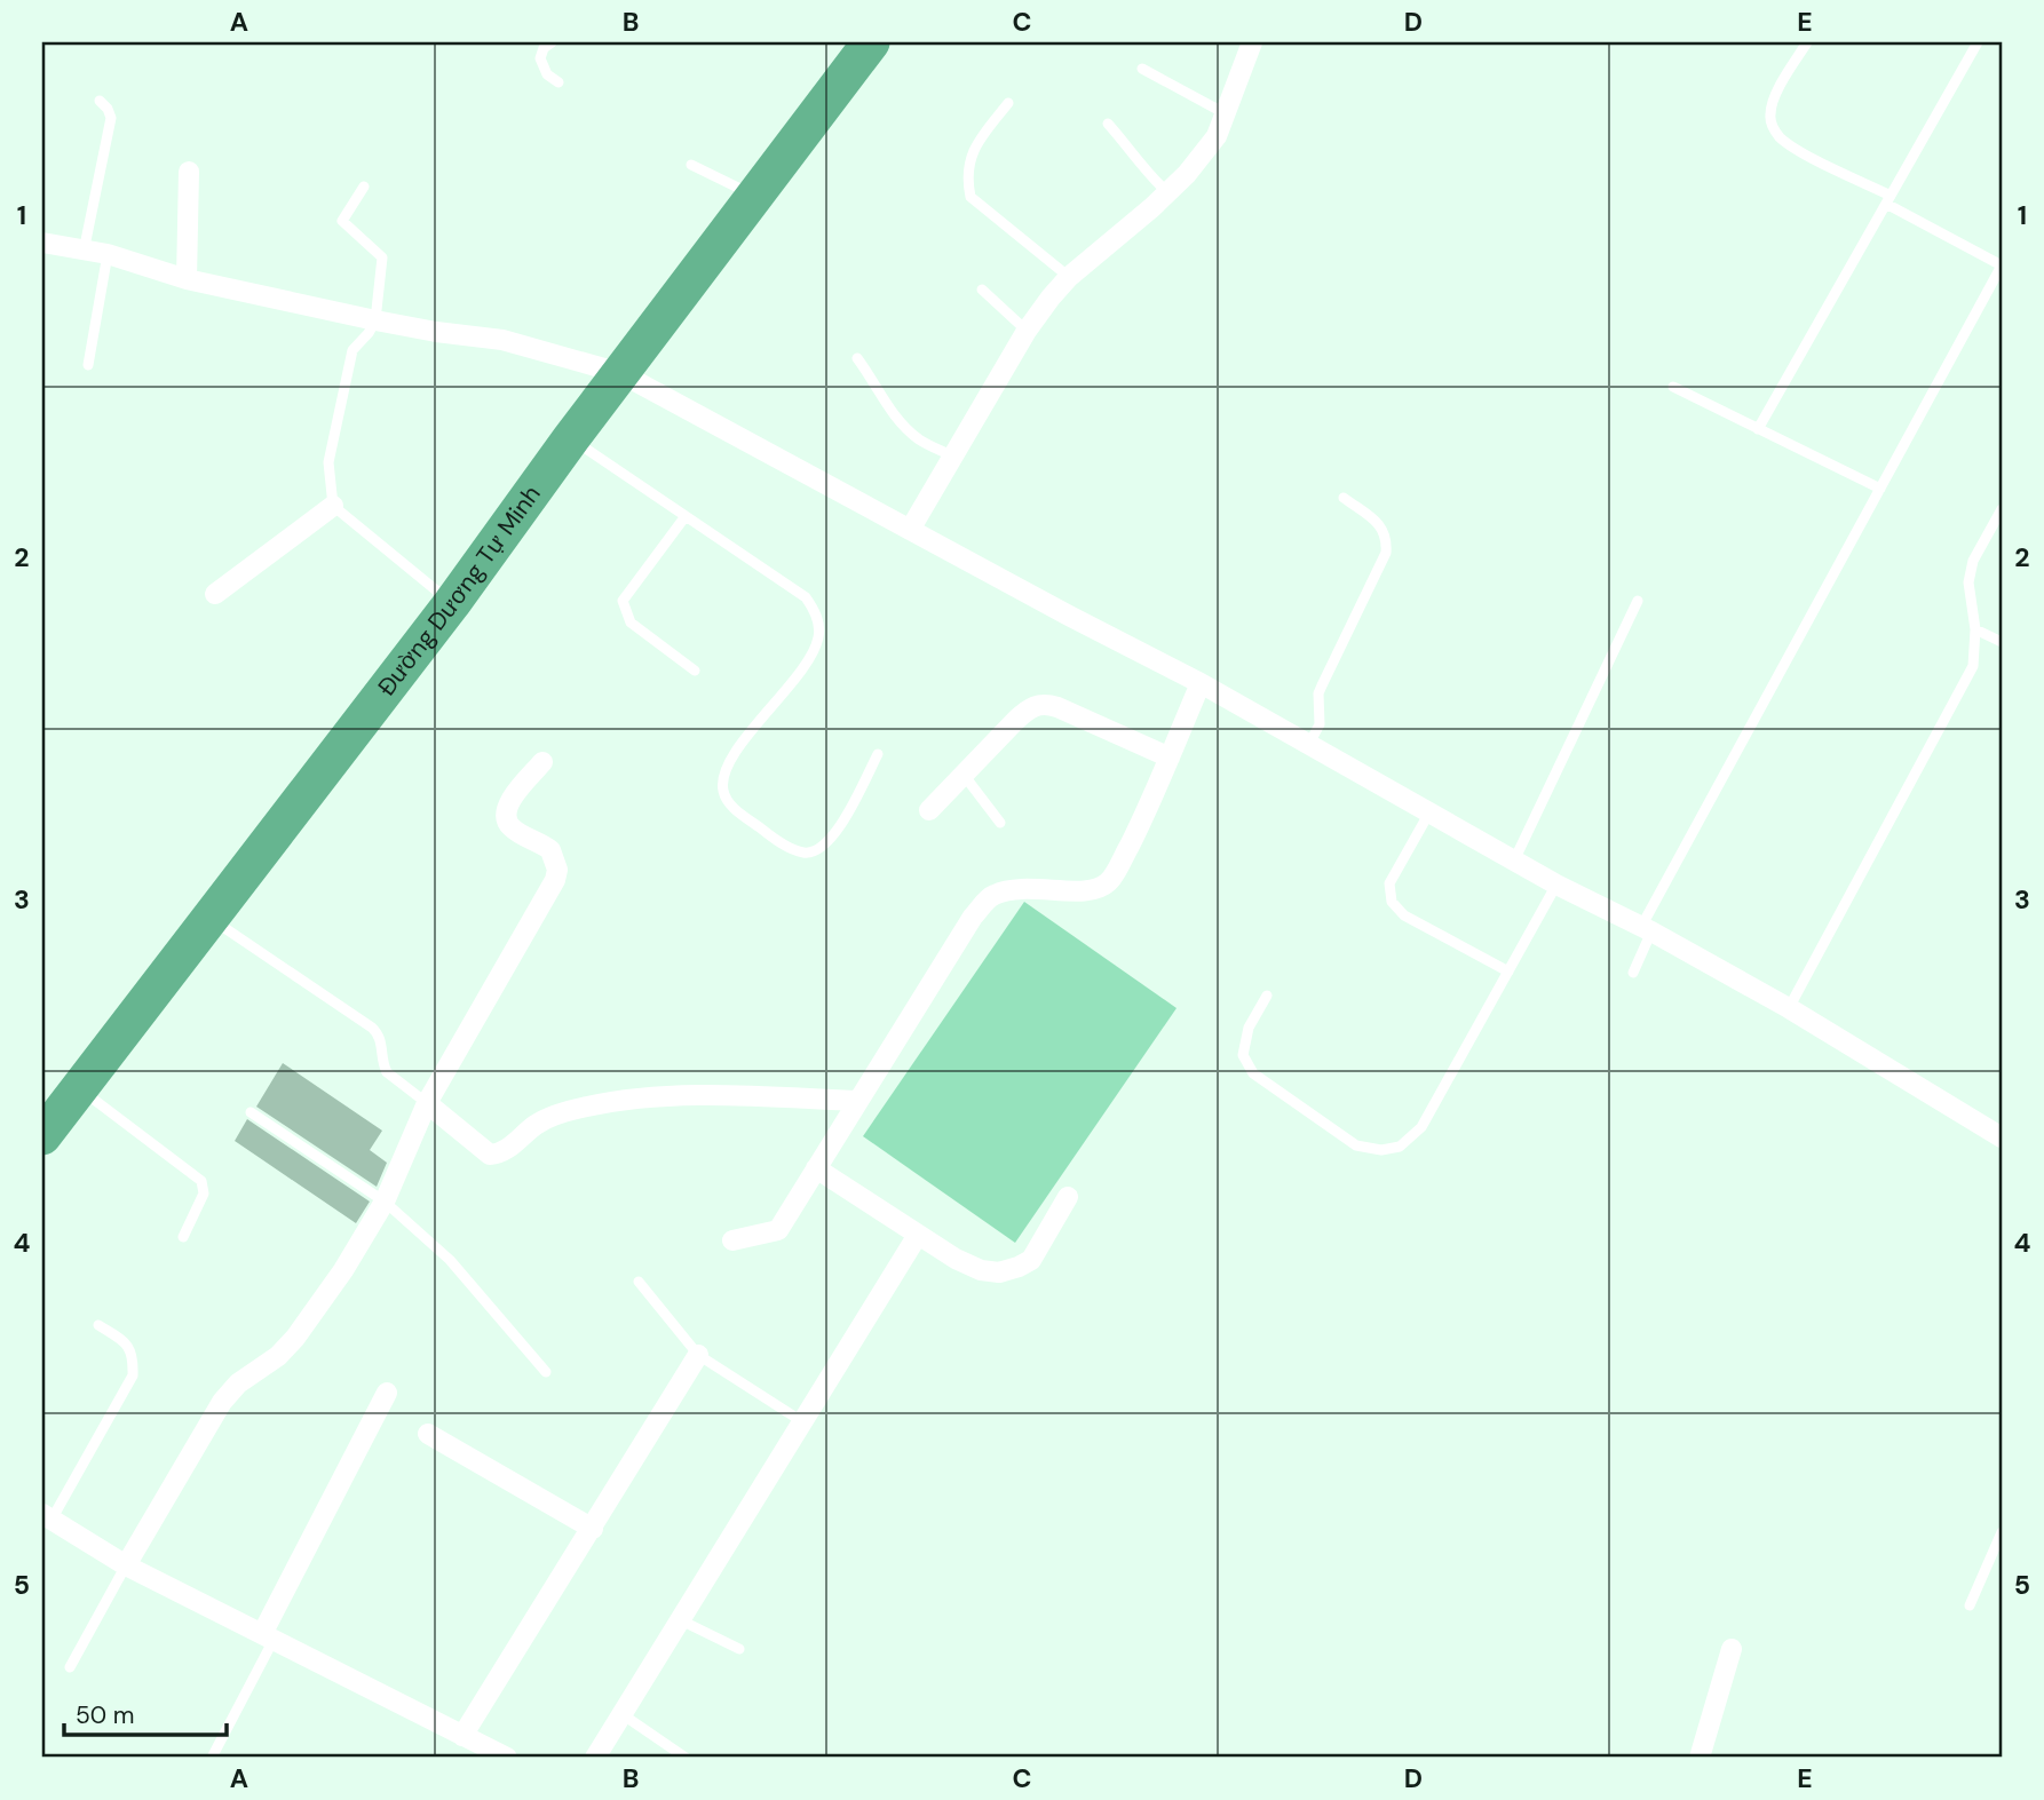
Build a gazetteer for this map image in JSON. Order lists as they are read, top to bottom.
{
  "streets": {
    "highway": ["Đường Dương Tự Minh"]
  },
  "scale_bar": "50 m",
  "grid": {
    "columns": [
      "A",
      "B",
      "C",
      "D",
      "E"
    ],
    "rows": [
      "1",
      "2",
      "3",
      "4",
      "5"
    ]
  }
}
